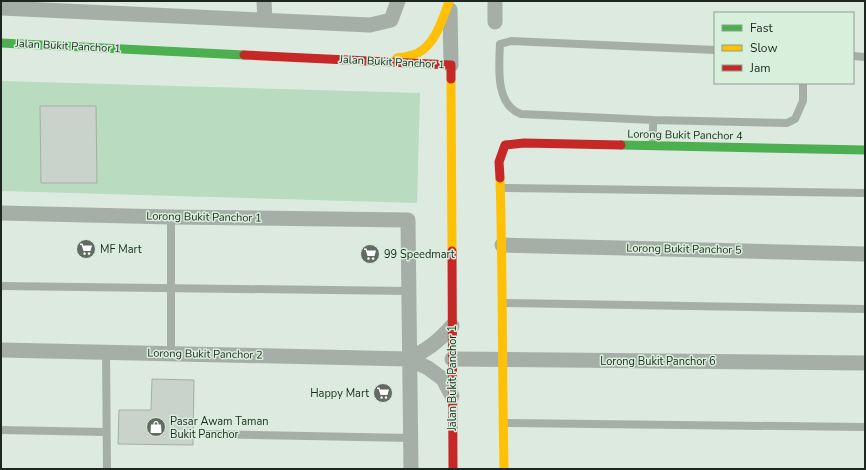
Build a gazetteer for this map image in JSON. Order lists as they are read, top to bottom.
{
  "streets": {
    "street": [
      "Jalan Bukit Panchor 1",
      "Lorong Bukit Panchor 4",
      "Lorong Bukit Panchor 1",
      "Lorong Bukit Panchor 5",
      "Lorong Bukit Panchor 2",
      "Lorong Bukit Panchor 6"
    ]
  },
  "crossings": [
    ["Jalan Bukit Panchor 1", "Lorong Bukit Panchor 6"]
  ],
  "places": {
    "supermarket": ["MF Mart", "99 Speedmart", "Happy Mart"],
    "shop": ["Pasar Awam Taman Bukit Panchor"]
  },
  "legend": ["Fast", "Slow", "Jam"]
}
